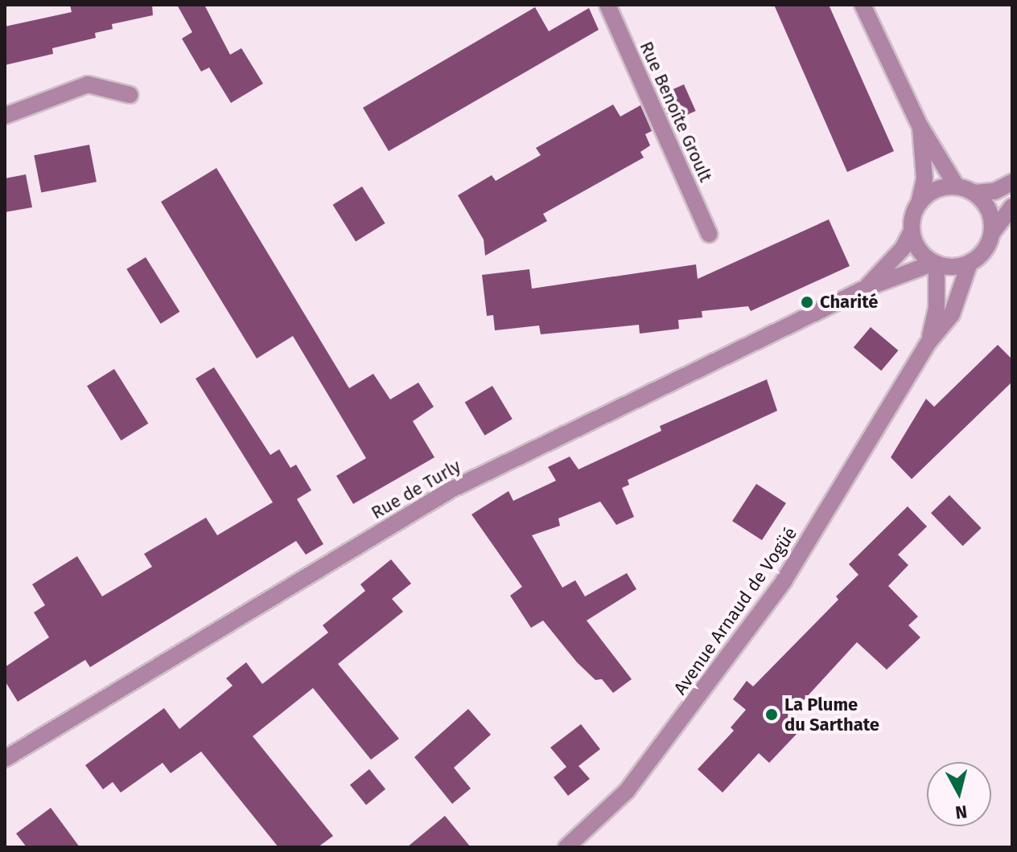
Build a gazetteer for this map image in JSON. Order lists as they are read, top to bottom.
{
  "streets": {
    "street": ["Rue Benoîte Groult", "Rue de Turly", "Avenue Arnaud de Vogüé"]
  },
  "crossings": [
    ["Rue de Turly", "Avenue Arnaud de Vogüé"]
  ],
  "places": ["Charité", "La Plume du Sarthate"],
  "north": "bottom"
}
